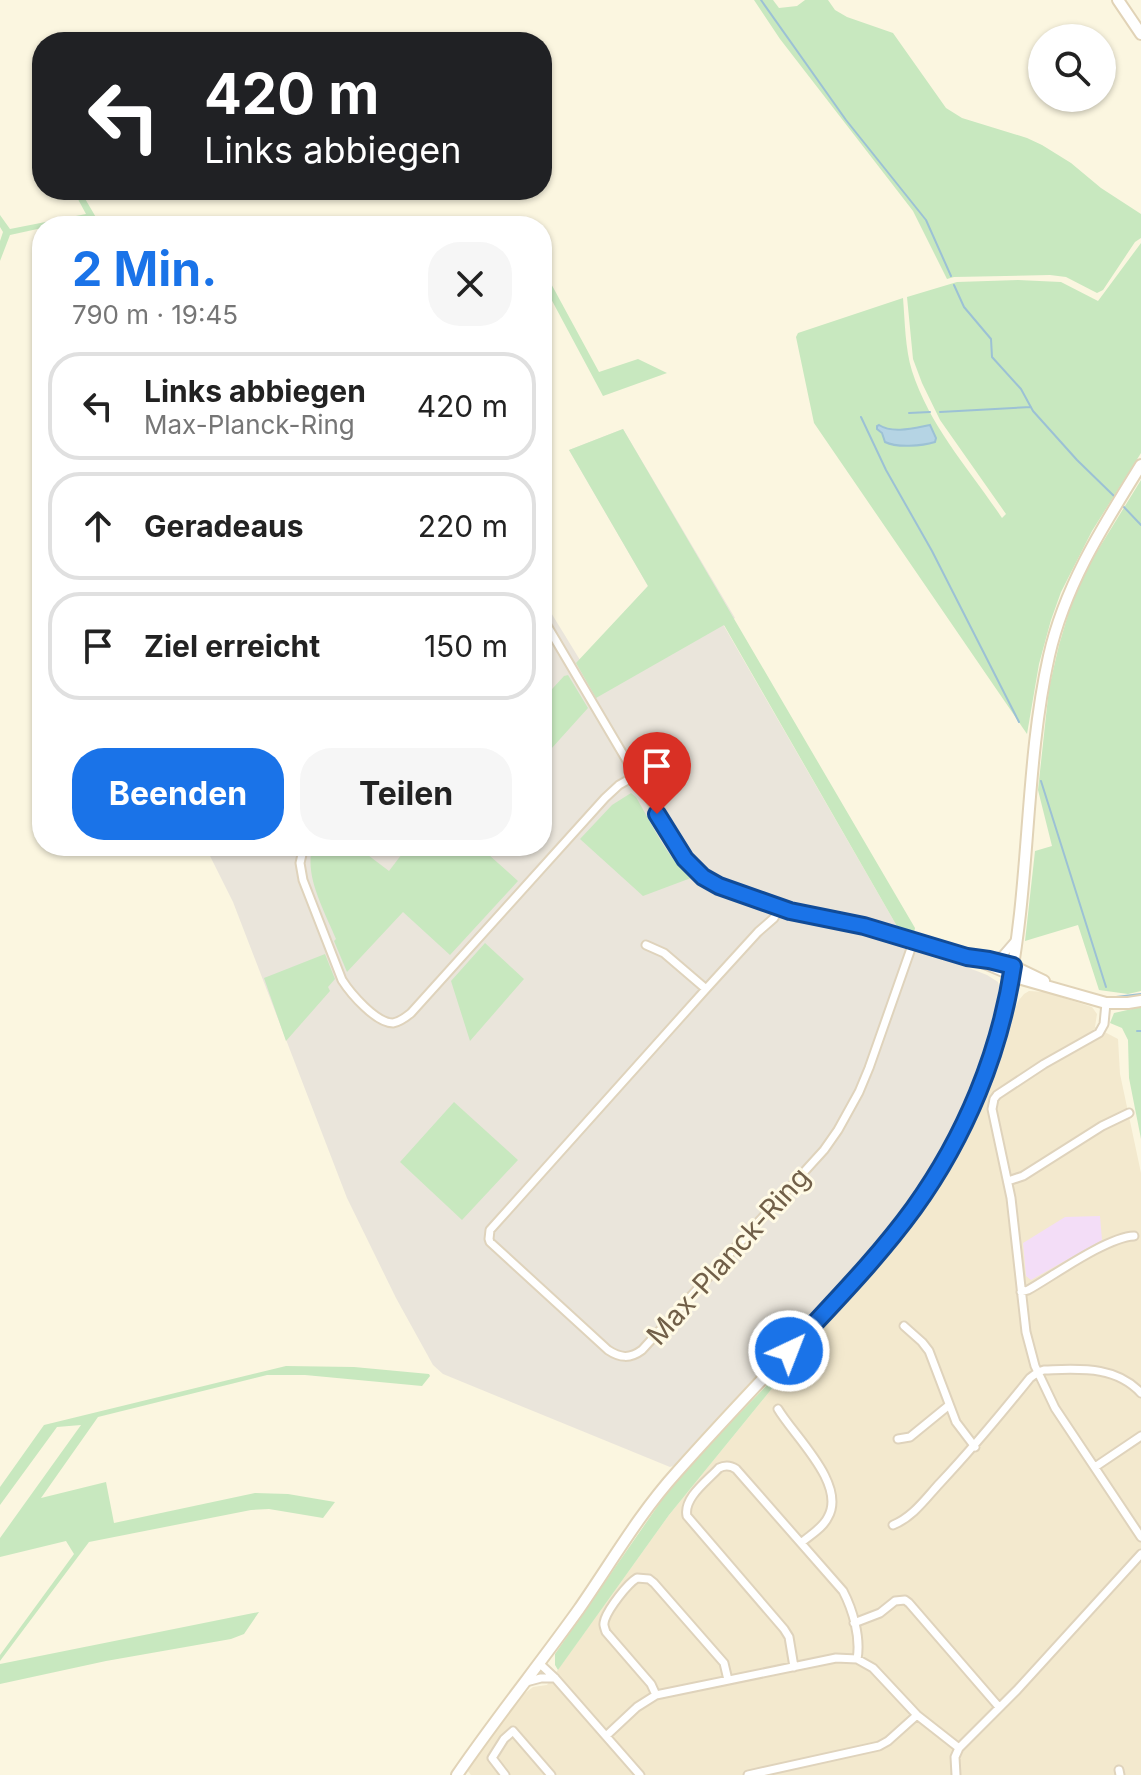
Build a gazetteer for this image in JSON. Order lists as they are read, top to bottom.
{
  "streets": {
    "street": ["Max-Planck-Ring"]
  },
  "page": {
    "turn": ["420 m", "Links abbiegen"],
    "heading": ["2 Min.", "790 m · 19:45"],
    "list": [
      {
        "name": "Links abbiegen",
        "note": "Max-Planck-Ring",
        "value": "420 m"
      },
      {
        "name": "Geradeaus",
        "value": "220 m"
      },
      {
        "name": "Ziel erreicht",
        "value": "150 m"
      }
    ],
    "buttons": ["Beenden", "Teilen"]
  }
}
